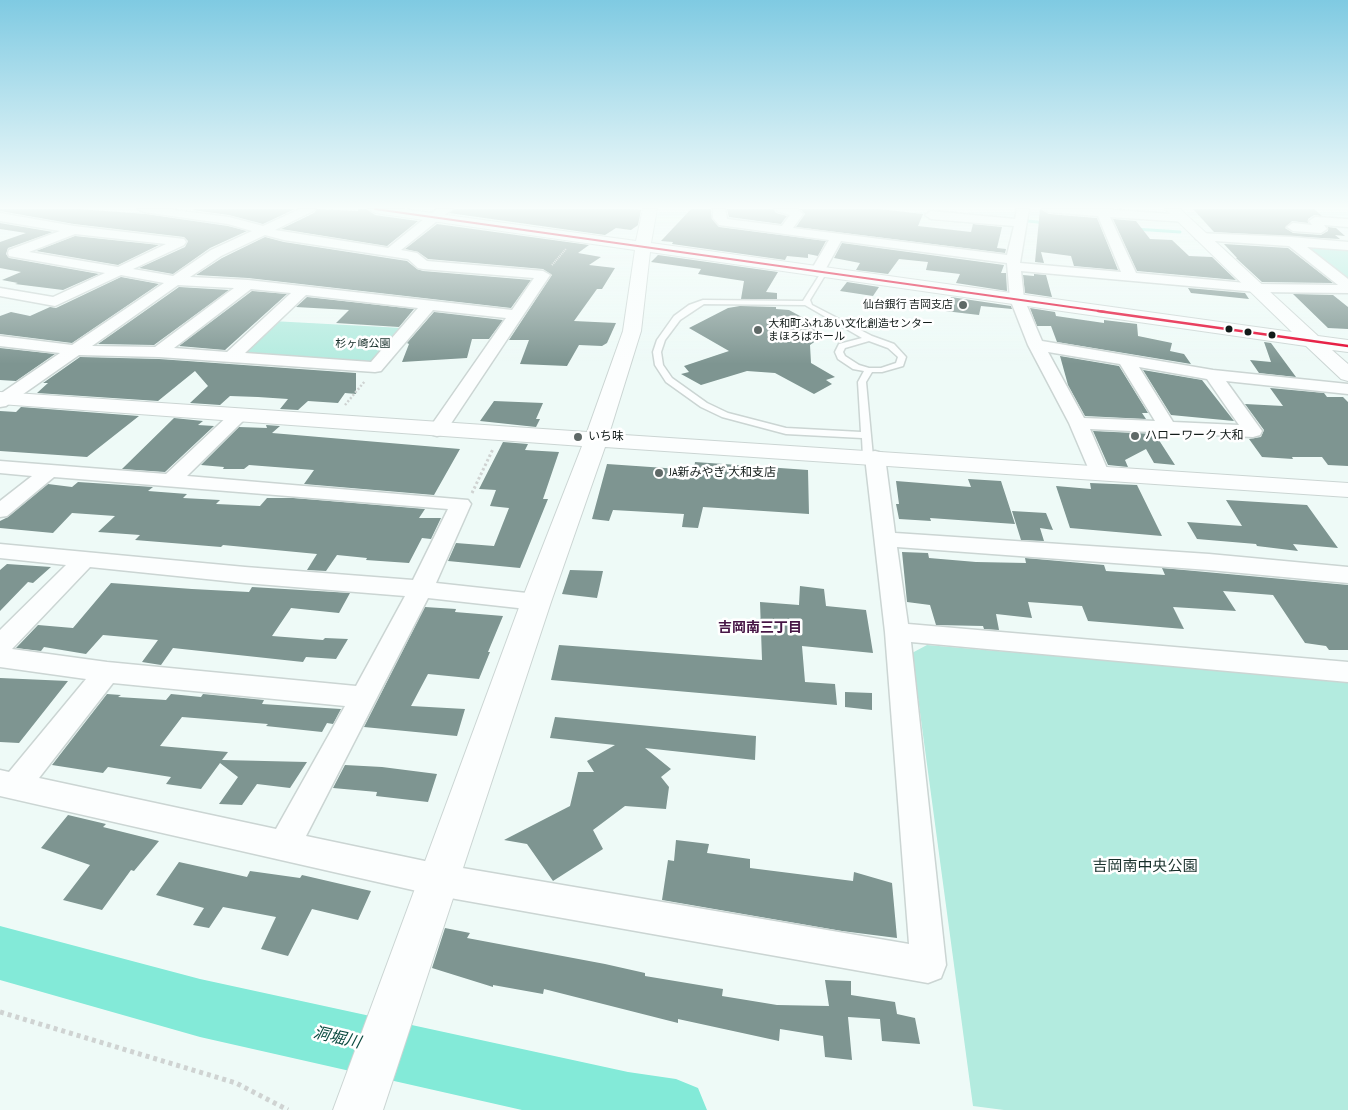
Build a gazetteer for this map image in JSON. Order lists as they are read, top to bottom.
{
  "districts": ["吉岡南三丁目"],
  "water": ["洞堀川"],
  "parks": ["杉ヶ崎公園", "吉岡南中央公園"],
  "places": [
    "仙台銀行 吉岡支店",
    "大和町ふれあい文化創造センター まほろばホール",
    "ハローワーク 大和",
    "いち味",
    "JA新みやぎ 大和支店"
  ]
}
